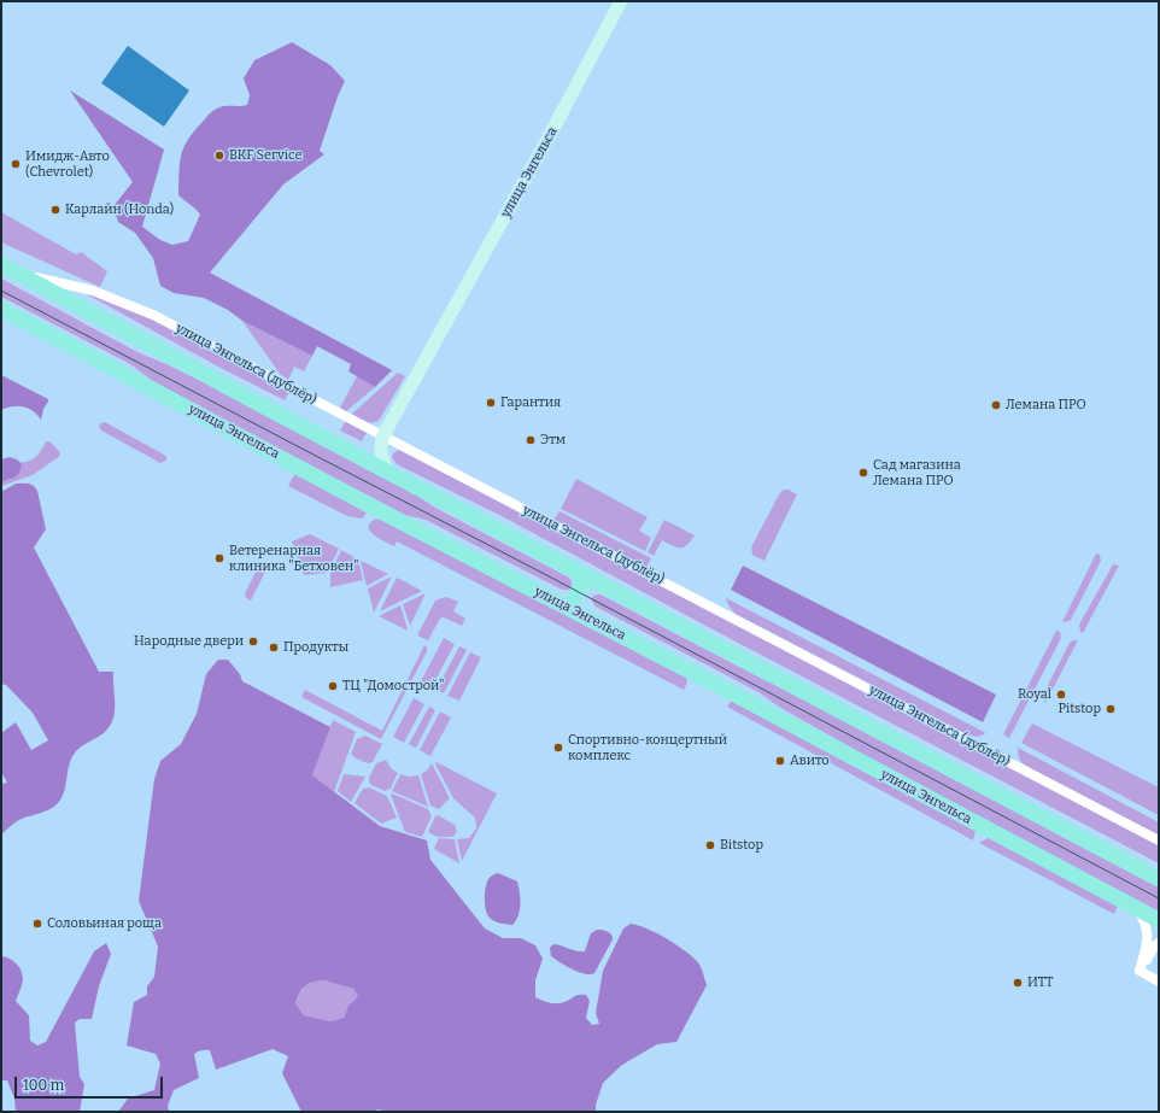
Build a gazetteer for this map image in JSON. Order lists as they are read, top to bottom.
{
  "streets": {
    "main road": ["улица Энгельса"],
    "street": ["улица Энгельса (дублёр)"]
  },
  "crossings": [
    ["улица Энгельса", "улица Энгельса (дублёр)"]
  ],
  "places": [
    "BKF Service",
    "Имидж-Авто (Chevrolet)",
    "Карлайн (Honda)",
    "Гарантия",
    "Лемана ПРО",
    "Этм",
    "Сад магазина Лемана ПРО",
    "Ветеренарная клиника \"Бетховен\"",
    "Народные двери",
    "Продукты",
    "ТЦ \"Домострой\"",
    "Royal",
    "Pitstop",
    "Спортивно-концертный комплекс",
    "Авито",
    "Bitstop",
    "Соловьиная роща",
    "ИТТ"
  ],
  "scale_bar": "100 m"
}
